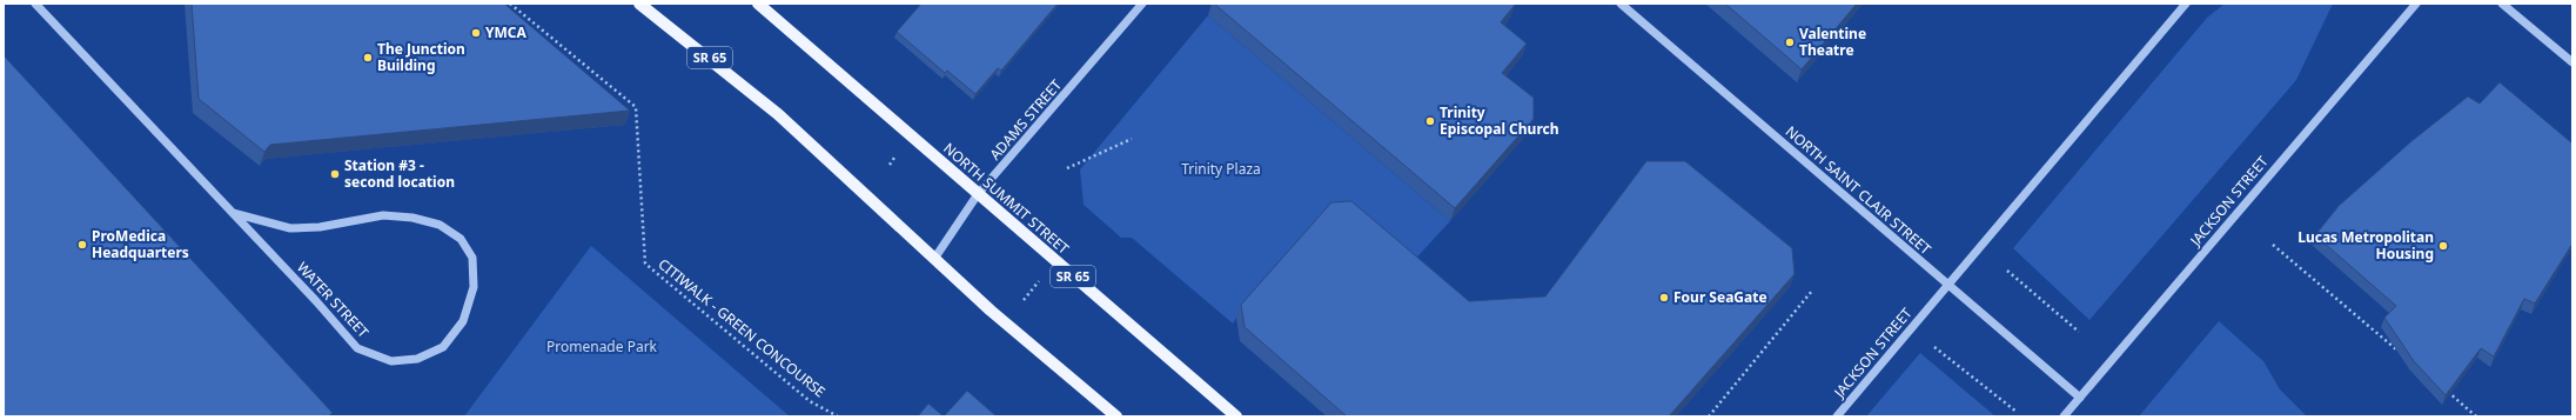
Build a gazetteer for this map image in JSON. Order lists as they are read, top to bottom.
{
  "streets": {
    "main road": ["SR 65", "NORTH SUMMIT STREET"],
    "street": [
      "ADAMS STREET",
      "NORTH SAINT CLAIR STREET",
      "JACKSON STREET",
      "WATER STREET"
    ],
    "path": ["CITIWALK - GREEN CONCOURSE"]
  },
  "crossings": [
    ["SR 65", "ADAMS STREET"],
    ["ADAMS STREET", "NORTH SUMMIT STREET"],
    ["NORTH SAINT CLAIR STREET", "JACKSON STREET"]
  ],
  "parks": ["Trinity Plaza", "Promenade Park"],
  "places": [
    "YMCA",
    "Valentine Theatre",
    "The Junction Building",
    "Trinity Episcopal Church",
    "Station #3 - second location",
    "ProMedica Headquarters",
    "Lucas Metropolitan Housing",
    "Four SeaGate"
  ]
}
